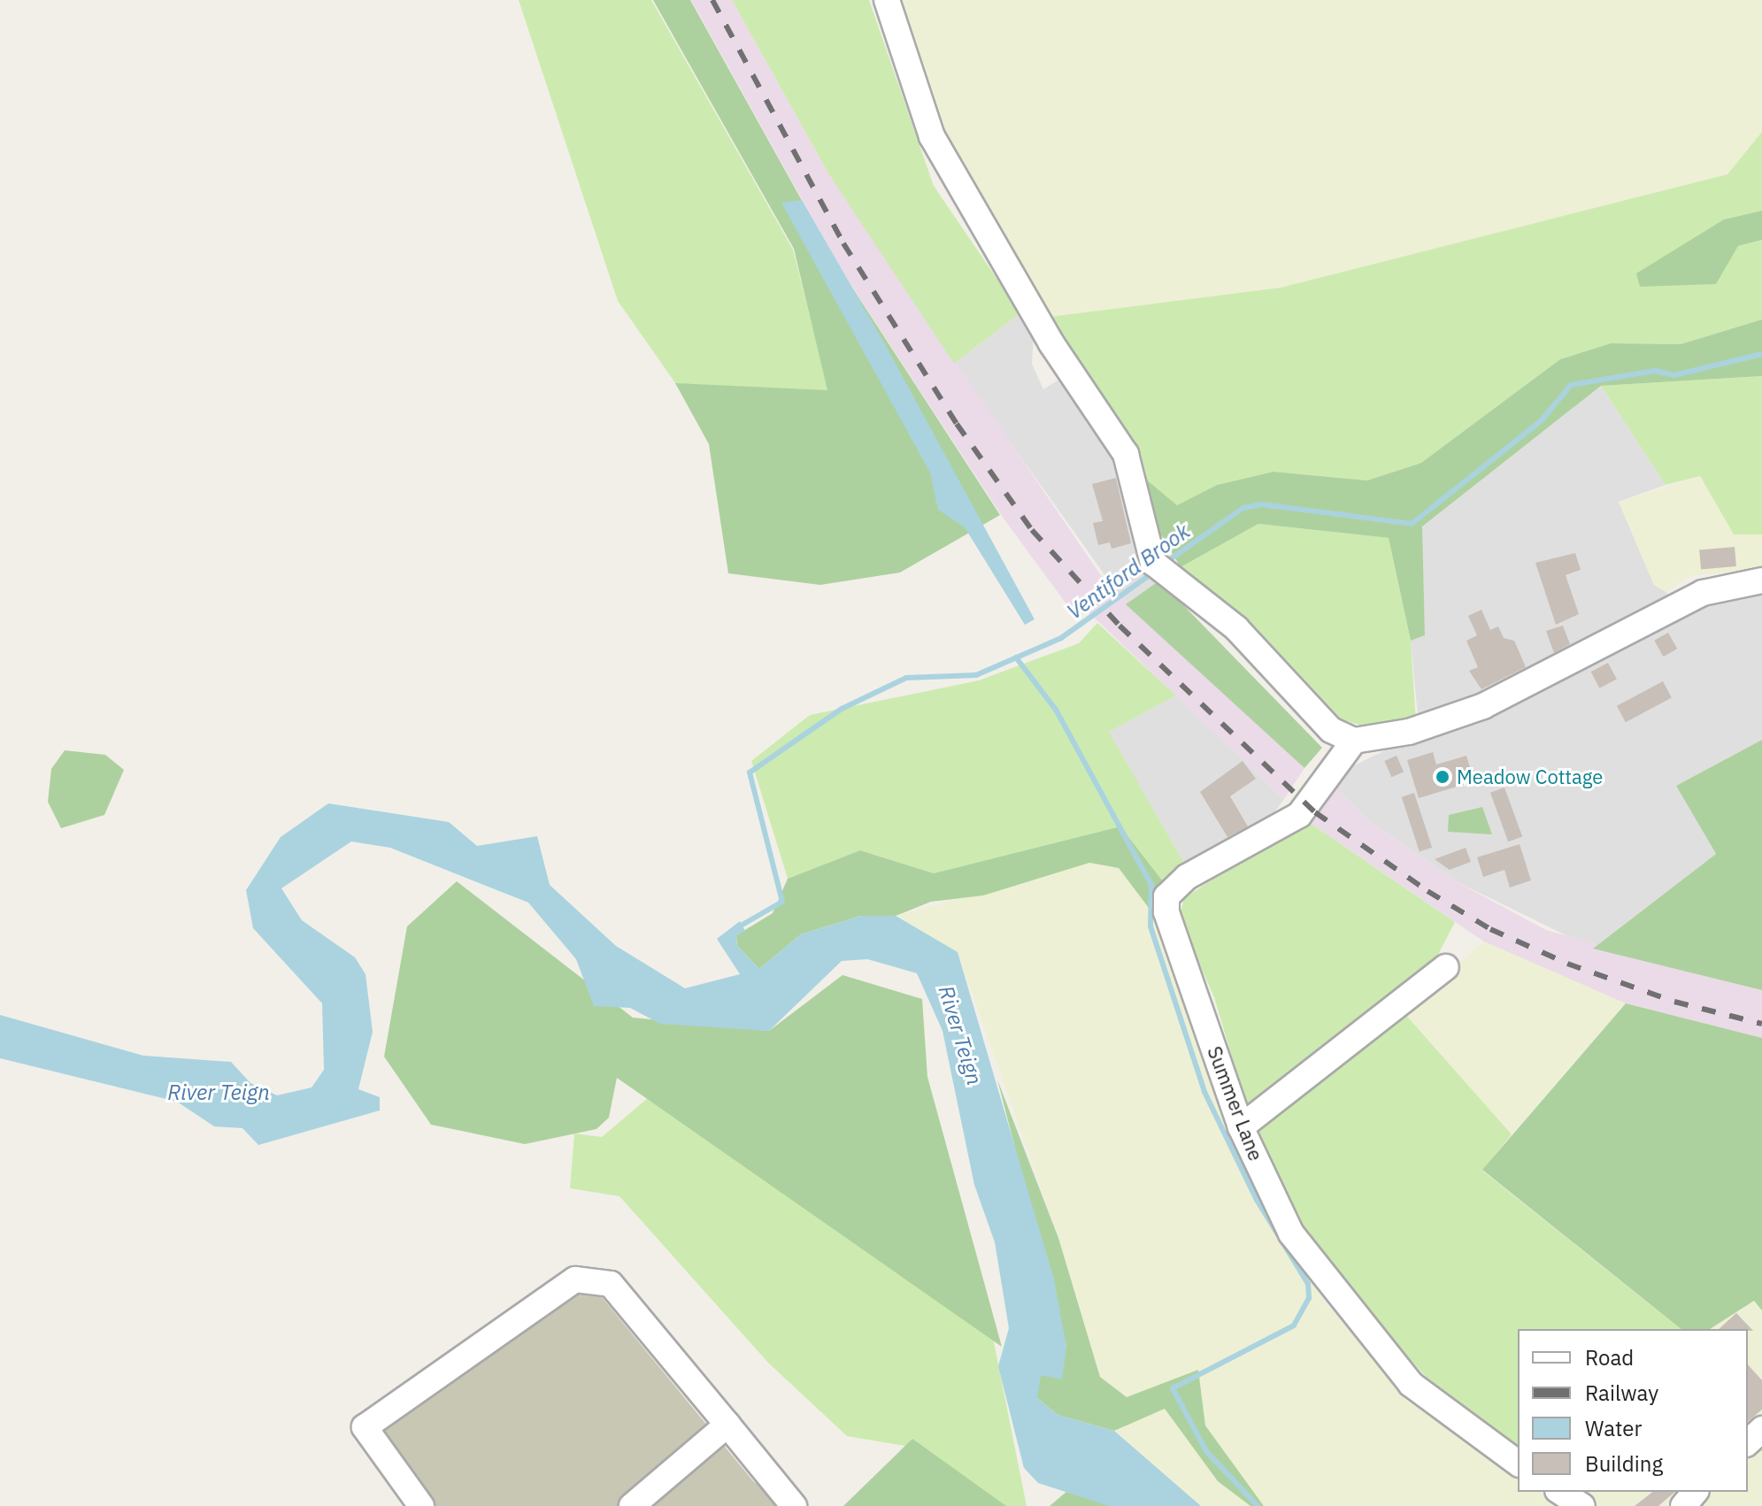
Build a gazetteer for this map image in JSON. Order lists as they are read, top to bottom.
{
  "streets": {
    "street": ["Summer Lane"]
  },
  "water": ["Ventiford Brook", "River Teign"],
  "places": ["Meadow Cottage"],
  "legend": [
    "Road",
    "Railway",
    "Water",
    "Building"
  ]
}
